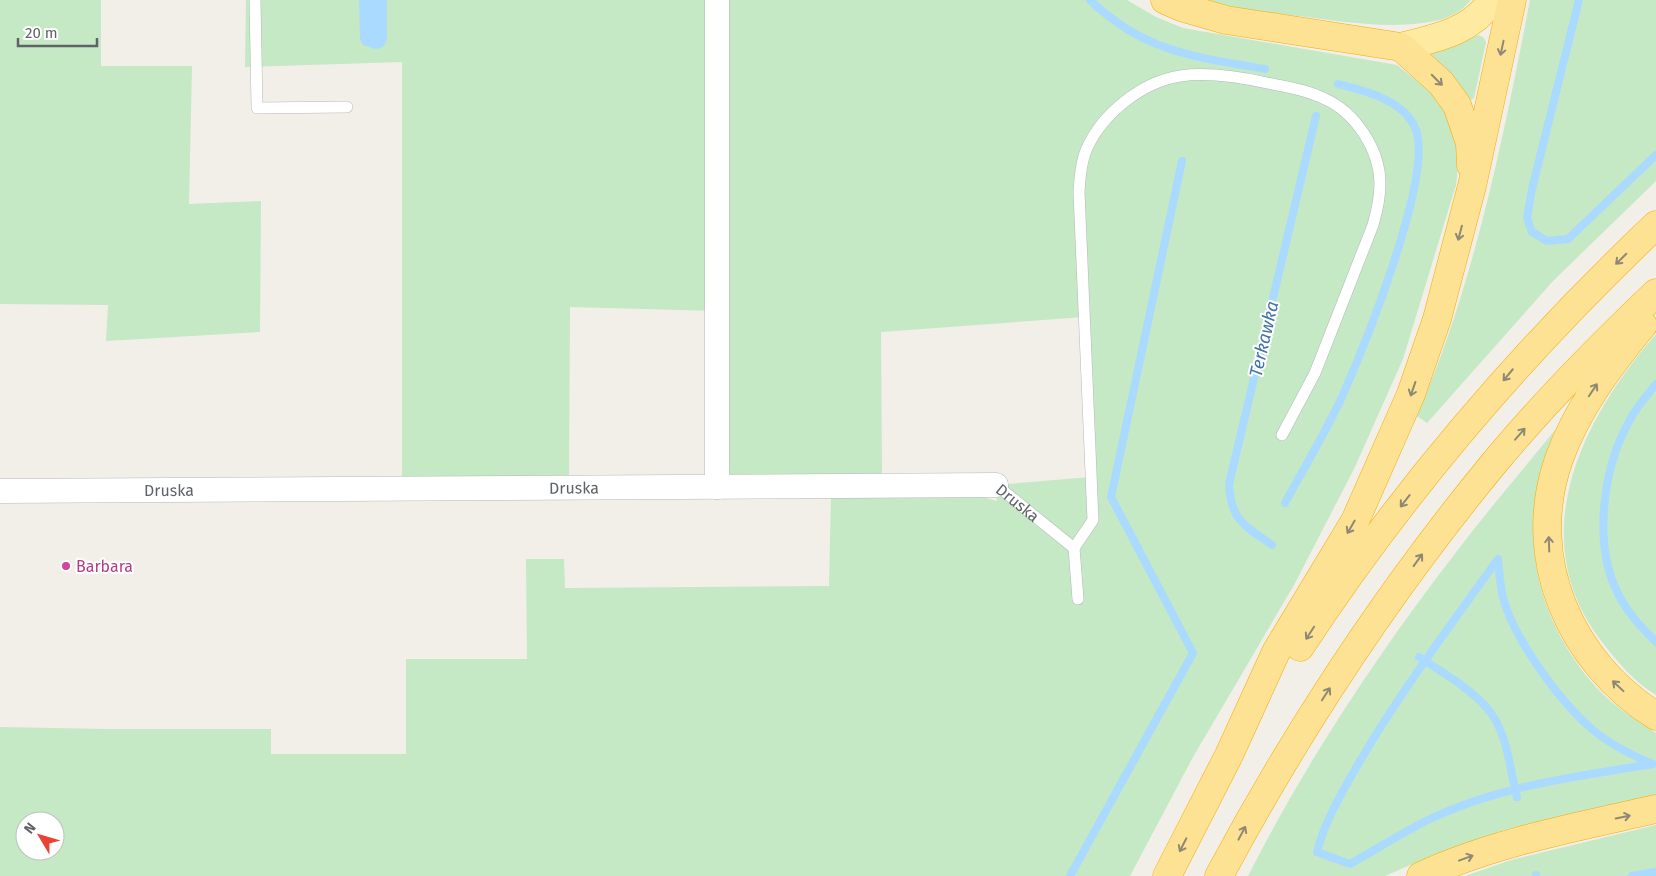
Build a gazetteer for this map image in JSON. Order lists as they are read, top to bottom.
{
  "streets": {
    "street": ["Druska"]
  },
  "water": ["Terkawka"],
  "places": ["Barbara"],
  "scale_bar": "20 m",
  "north": "top left"
}
